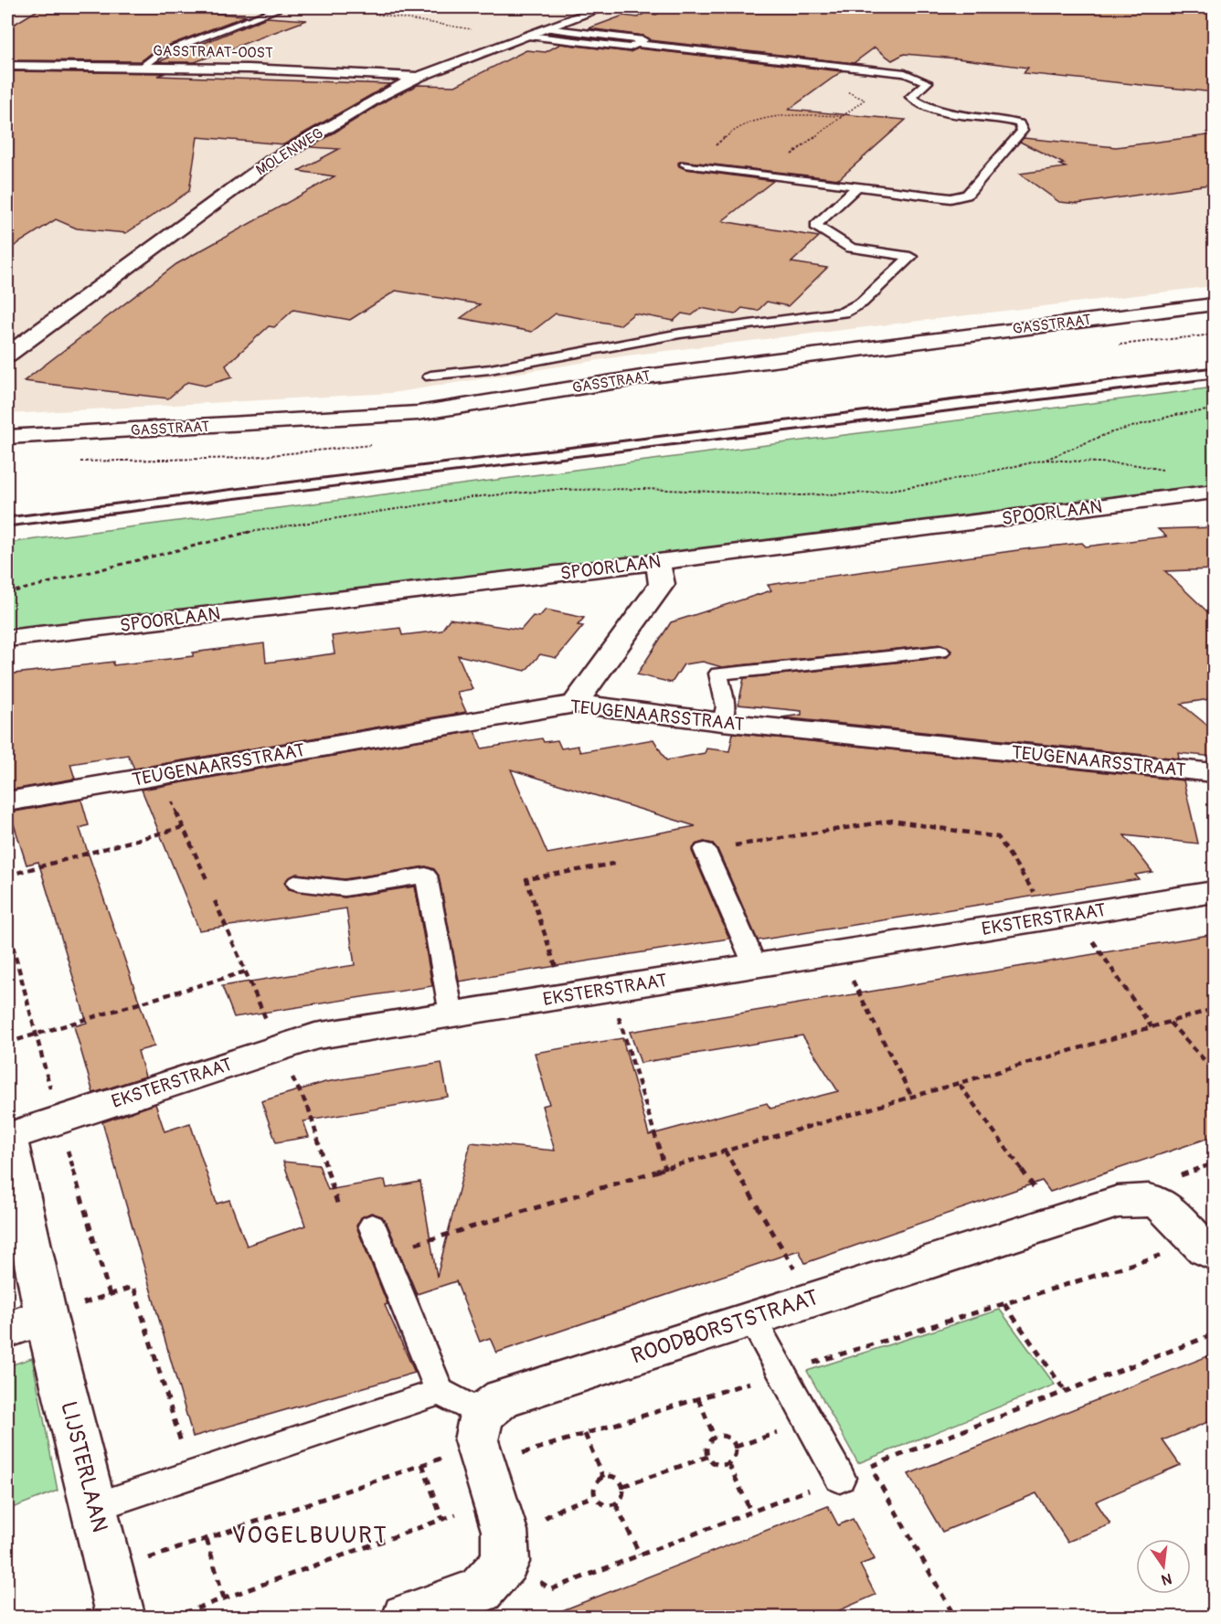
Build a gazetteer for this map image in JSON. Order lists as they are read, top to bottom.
{
  "streets": {
    "street": [
      "GASSTRAAT-OOST",
      "MOLENWEG",
      "GASSTRAAT",
      "SPOORLAAN",
      "TEUGENAARSSTRAAT",
      "EKSTERSTRAAT",
      "ROODBORSTSTRAAT",
      "LIJSTERLAAN"
    ]
  },
  "crossings": [
    ["GASSTRAAT-OOST", "MOLENWEG"],
    ["EKSTERSTRAAT", "LIJSTERLAAN"]
  ],
  "districts": ["VOGELBUURT"],
  "north": "bottom"
}
